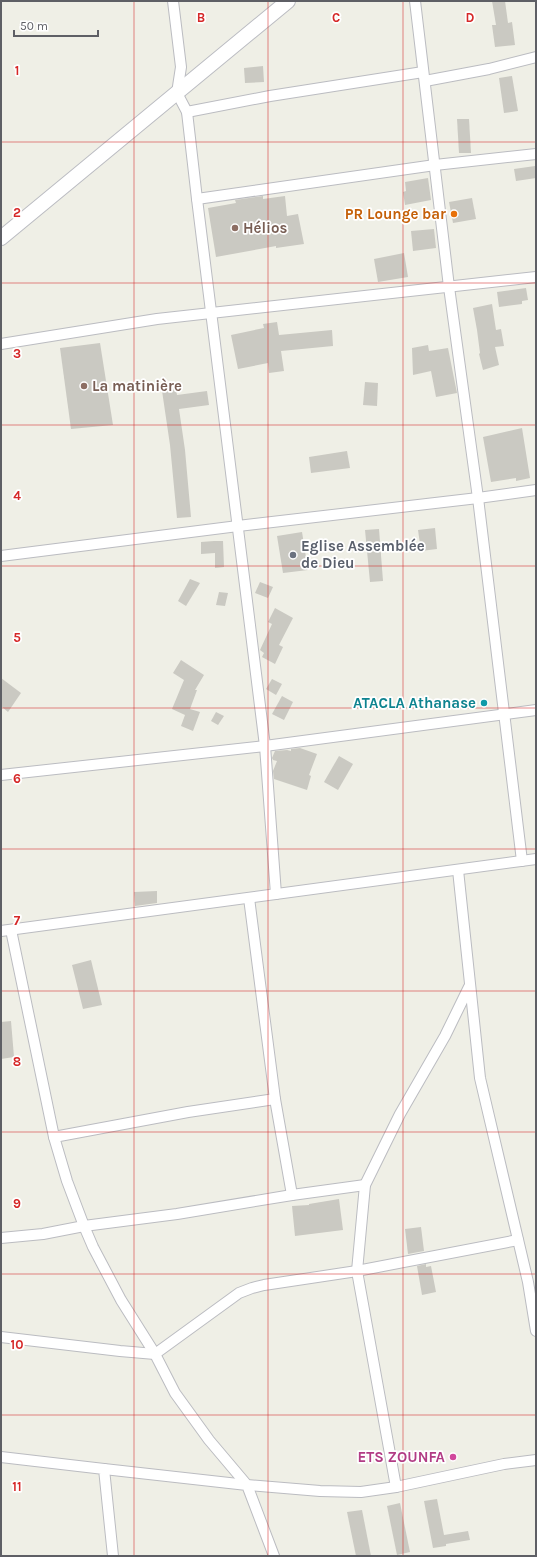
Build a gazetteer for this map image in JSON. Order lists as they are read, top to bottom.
{
  "places": [
    "PR Lounge bar",
    "Hélios",
    "La matinière",
    "Eglise Assemblée de Dieu",
    "ATACLA Athanase",
    "ETS ZOUNFA"
  ],
  "scale_bar": "50 m",
  "grid": {
    "columns": ["B", "C", "D"],
    "rows": [
      "1",
      "2",
      "3",
      "4",
      "5",
      "6",
      "7",
      "8",
      "9",
      "10",
      "11"
    ]
  }
}
